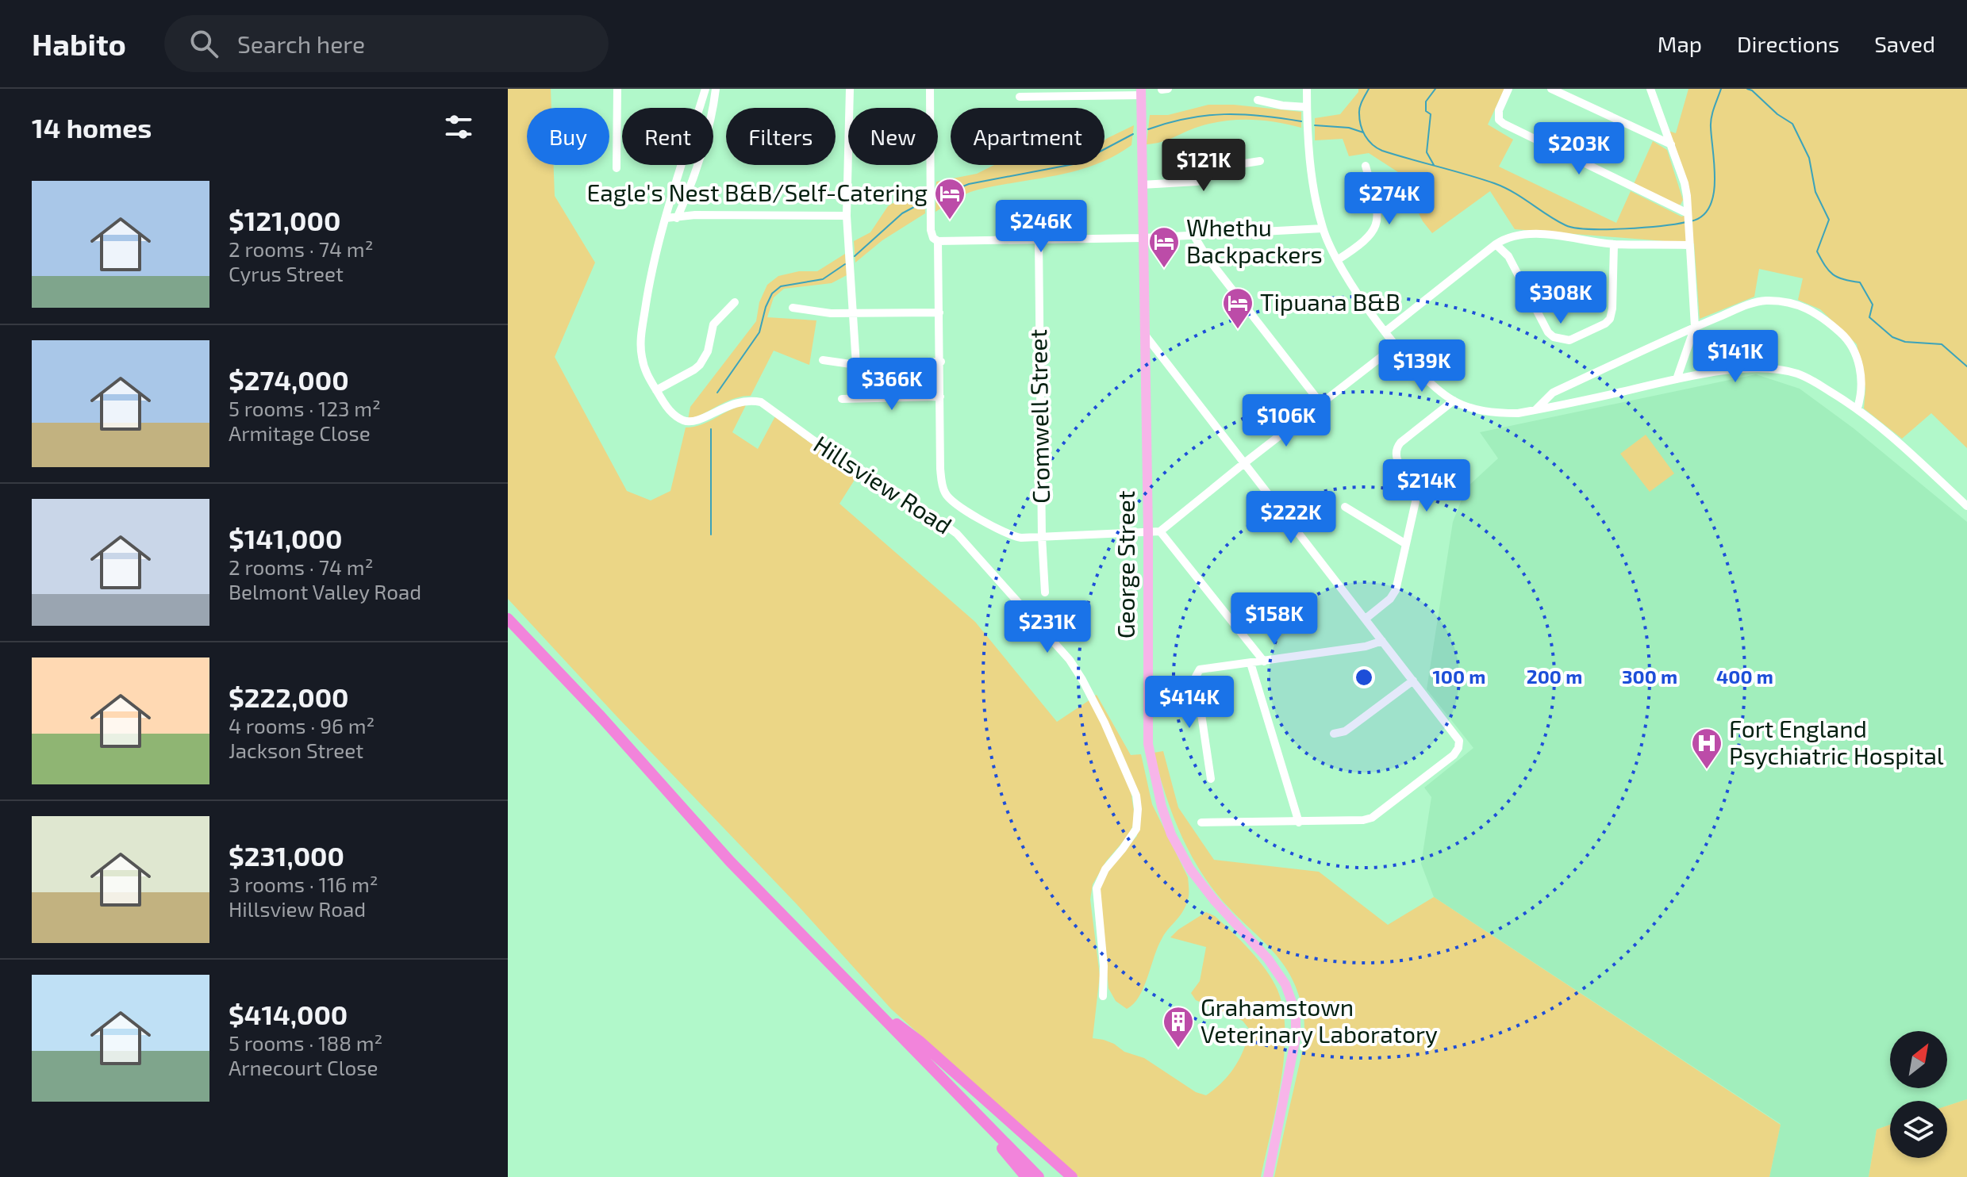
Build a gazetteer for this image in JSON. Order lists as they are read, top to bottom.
{
  "streets": {
    "main road": ["George Street"],
    "street": ["Cromwell Street", "Hillsview Road"]
  },
  "places": {
    "hotel": ["Eagle's Nest B&B/Self-Catering", "Whethu Backpackers", "Tipuana B&B"],
    "hospital": ["Fort England Psychiatric Hospital"],
    "building": ["Grahamstown Veterinary Laboratory"]
  },
  "north": "top right",
  "page": {
    "header": "Habito",
    "search": "Search here",
    "nav": ["Map", "Directions", "Saved"],
    "heading": "14 homes",
    "chip": [
      "Buy",
      "Rent",
      "Filters",
      "New",
      "Apartment"
    ],
    "price": [
      "$203K",
      "$121K",
      "$274K",
      "$246K",
      "$308K",
      "$141K",
      "$139K",
      "$366K",
      "$106K",
      "$214K",
      "$222K",
      "$158K",
      "$231K",
      "$414K"
    ],
    "list": [
      {
        "name": "$121,000",
        "note": "2 rooms · 74 m² · Cyrus Street"
      },
      {
        "name": "$274,000",
        "note": "5 rooms · 123 m² · Armitage Close"
      },
      {
        "name": "$141,000",
        "note": "2 rooms · 74 m² · Belmont Valley Road"
      },
      {
        "name": "$222,000",
        "note": "4 rooms · 96 m² · Jackson Street"
      },
      {
        "name": "$231,000",
        "note": "3 rooms · 116 m² · Hillsview Road"
      },
      {
        "name": "$414,000",
        "note": "5 rooms · 188 m² · Arnecourt Close"
      }
    ]
  },
  "rings": [
    "100 m",
    "200 m",
    "300 m",
    "400 m"
  ]
}
